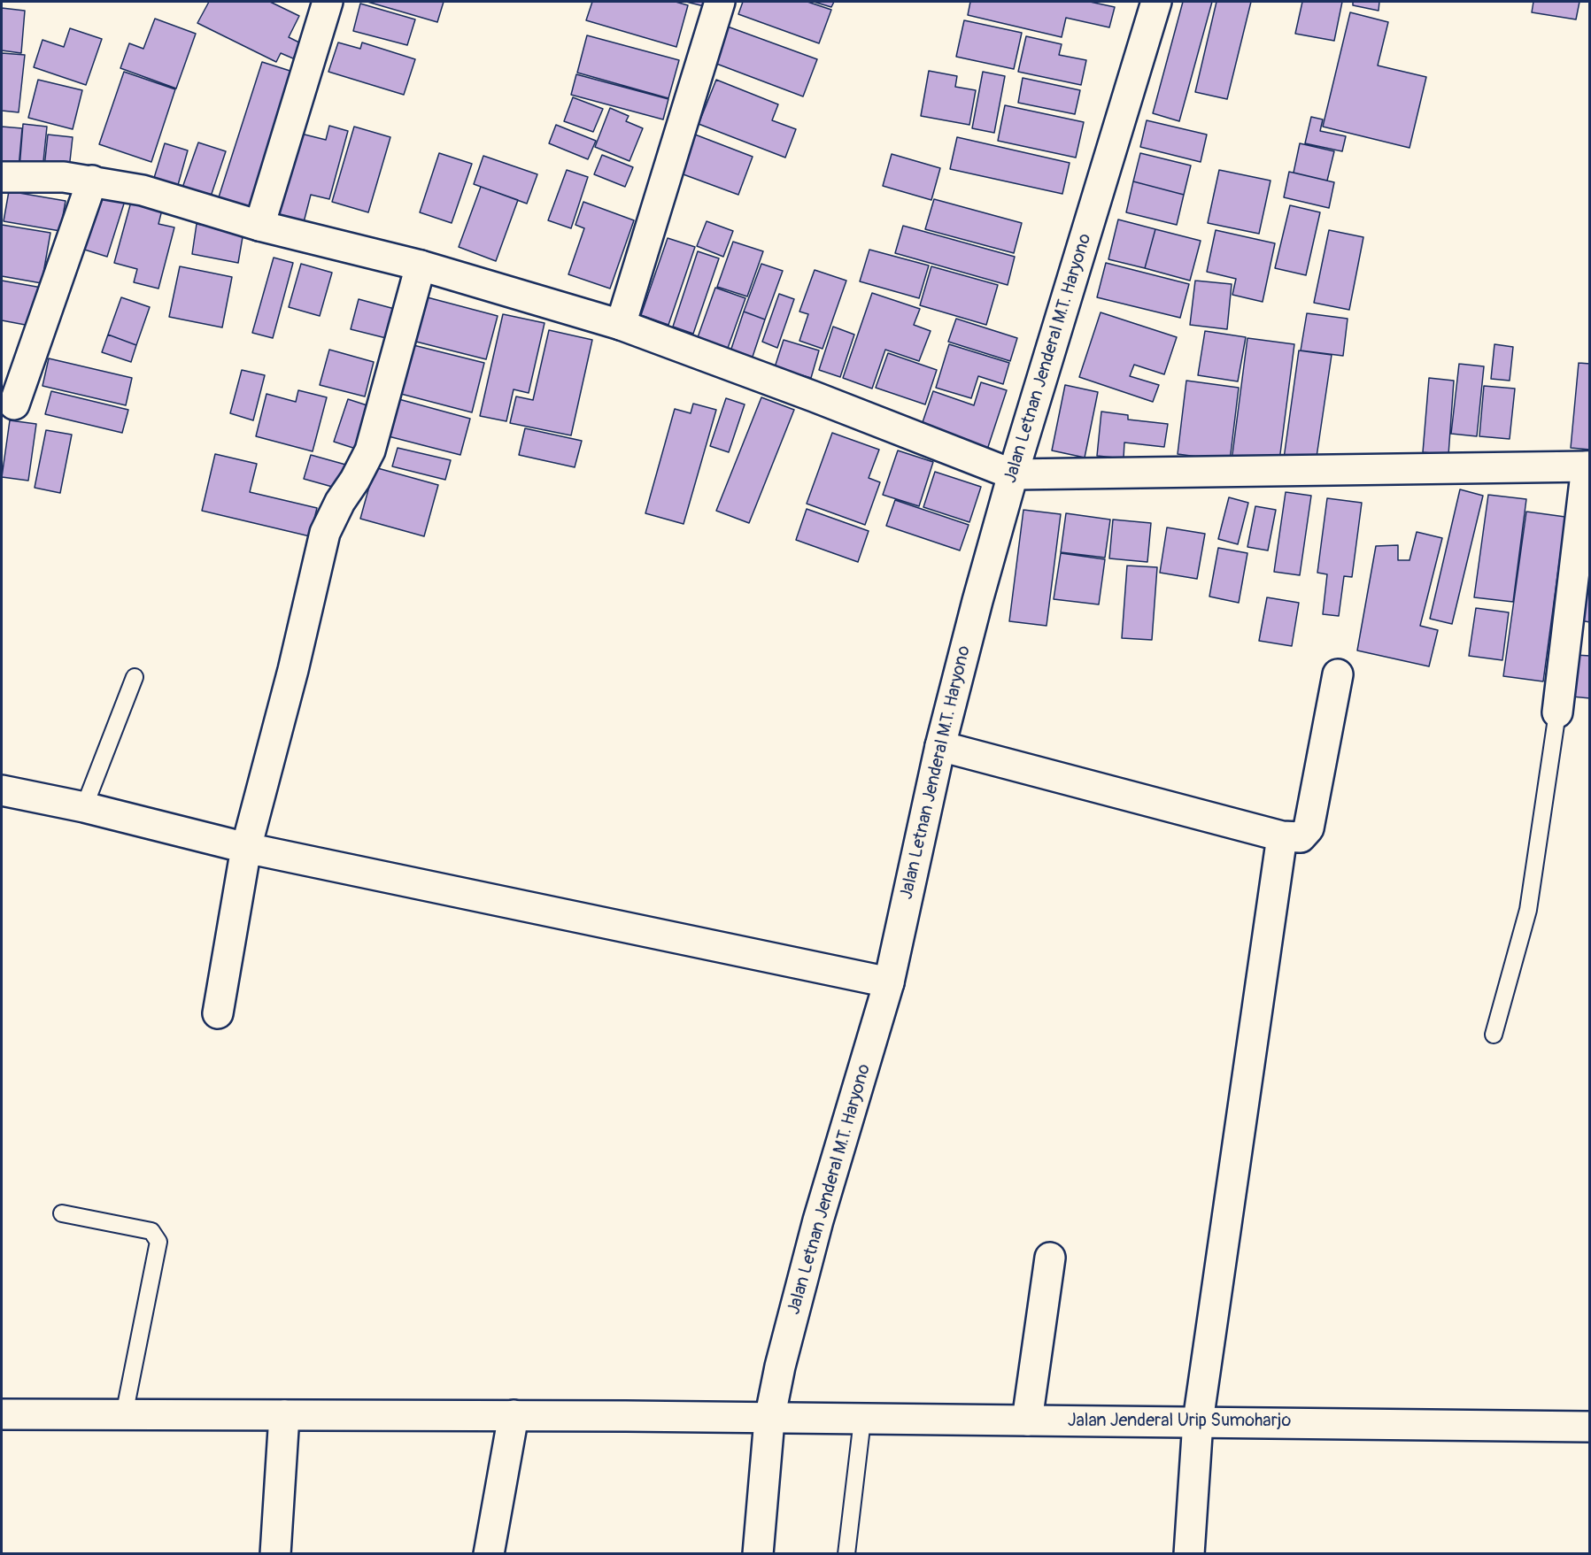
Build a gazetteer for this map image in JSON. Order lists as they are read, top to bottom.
{
  "streets": {
    "street": ["Jalan Letnan Jenderal M.T. Haryono", "Jalan Jenderal Urip Sumoharjo"]
  },
  "crossings": [
    ["Jalan Letnan Jenderal M.T. Haryono", "Jalan Jenderal Urip Sumoharjo"]
  ]
}
